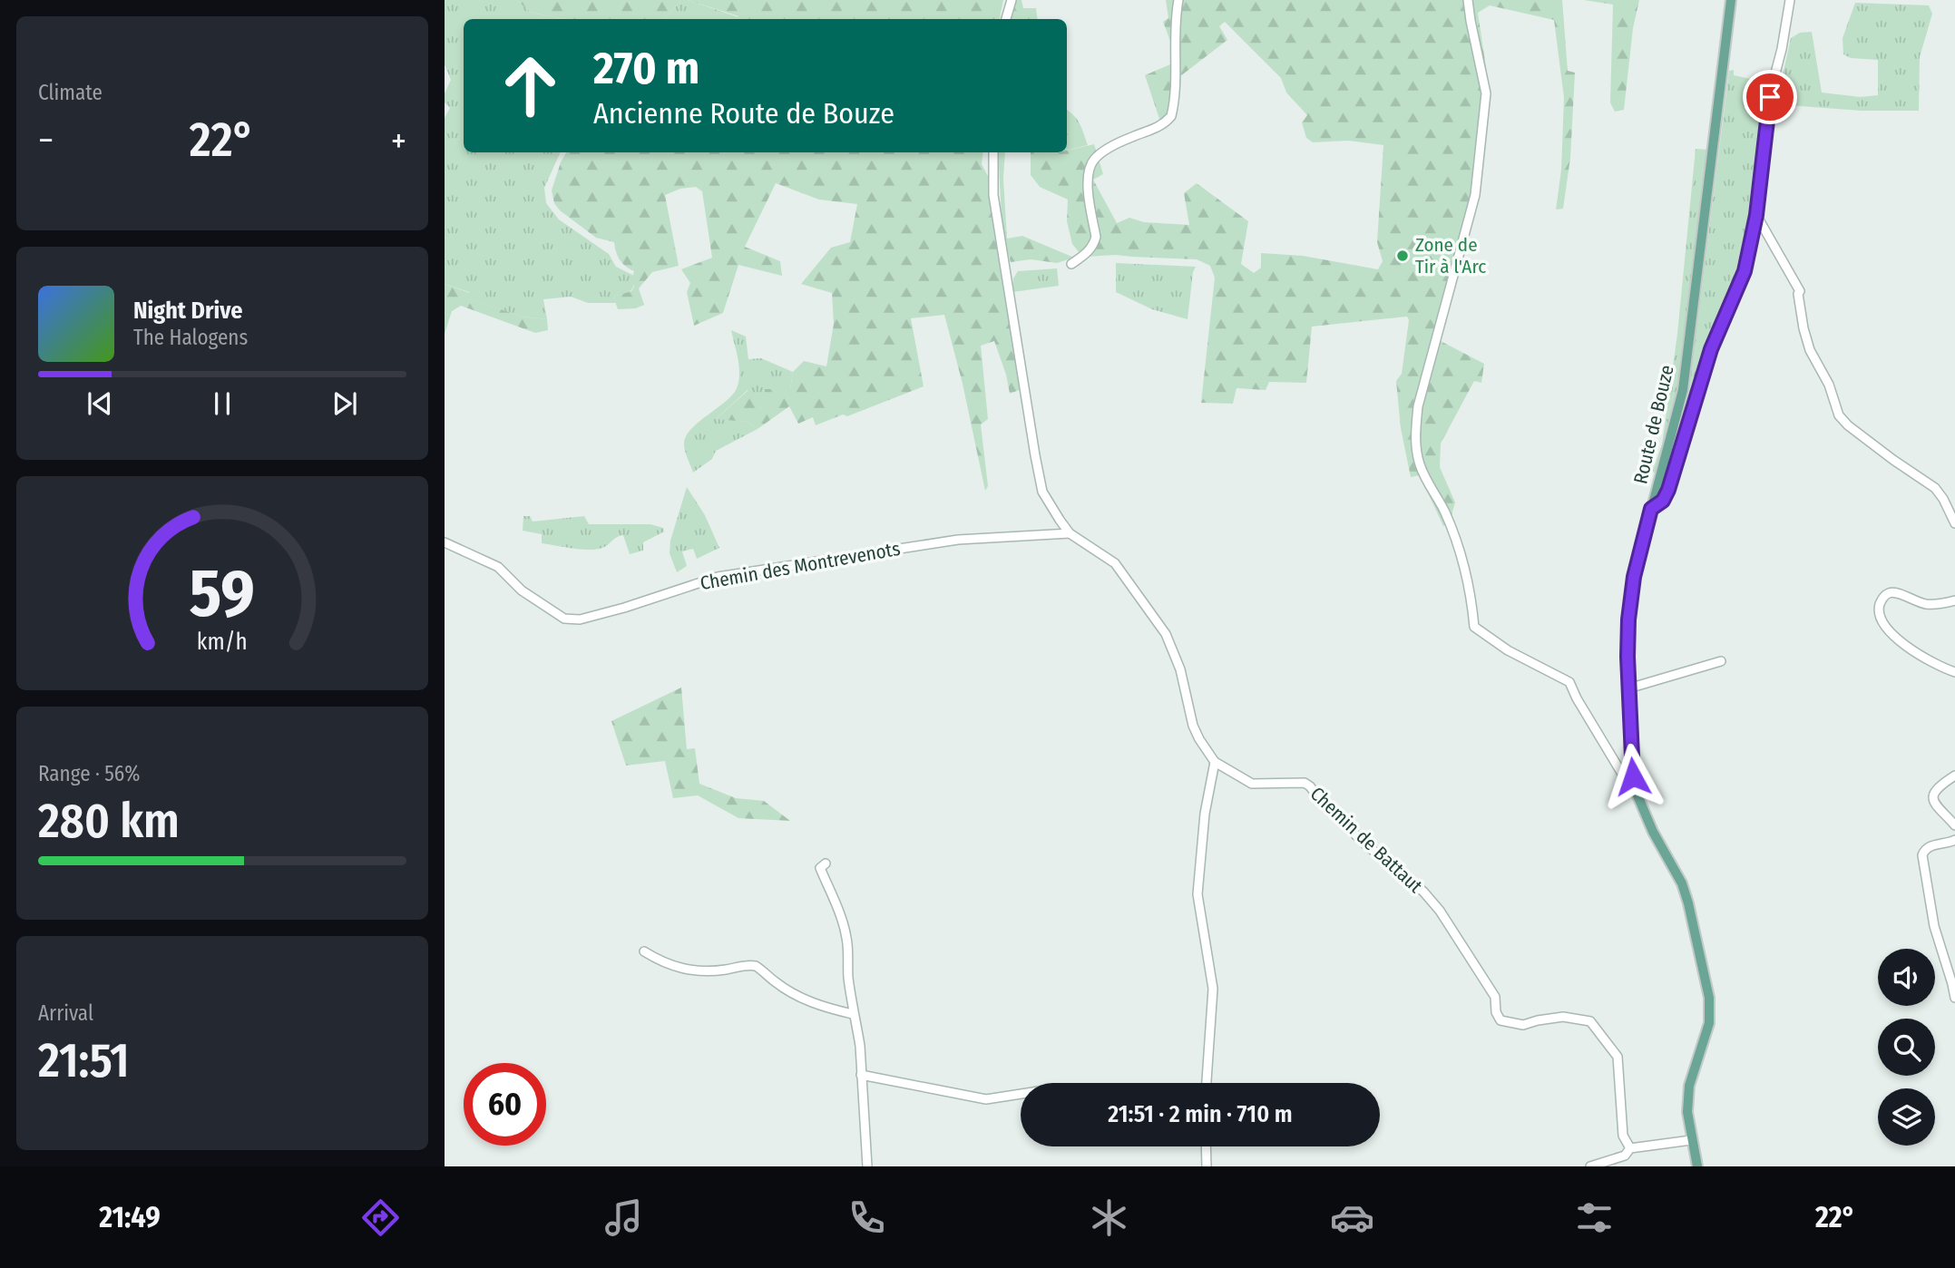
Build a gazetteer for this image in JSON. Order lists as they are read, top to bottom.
{
  "streets": {
    "main road": ["Route de Bouze"],
    "street": ["Chemin des Montrevenots", "Chemin de Battaut"]
  },
  "crossings": [
    ["Chemin des Montrevenots", "Chemin de Battaut"]
  ],
  "places": ["Zone de Tir à l'Arc"],
  "page": {
    "tile": [
      "Climate",
      ["Range · 56%", "280 km"],
      ["Arrival", "21:51"]
    ],
    "turn": ["270 m", "Ancienne Route de Bouze"],
    "heat": ["−", "22°", "+"],
    "song": ["Night Drive", "The Halogens"],
    "limit": "60",
    "trip": "21:51 · 2 min · 710 m",
    "tabs": ["21:49", "22°"],
    "gauge": ["59", "km/h"]
  }
}
